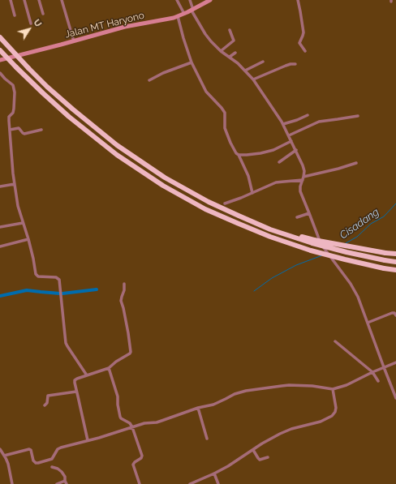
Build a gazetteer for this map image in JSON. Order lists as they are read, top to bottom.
{
  "streets": {
    "main road": ["Jalan MT Haryono"]
  },
  "water": ["Cisadang"],
  "north": "top right"
}
